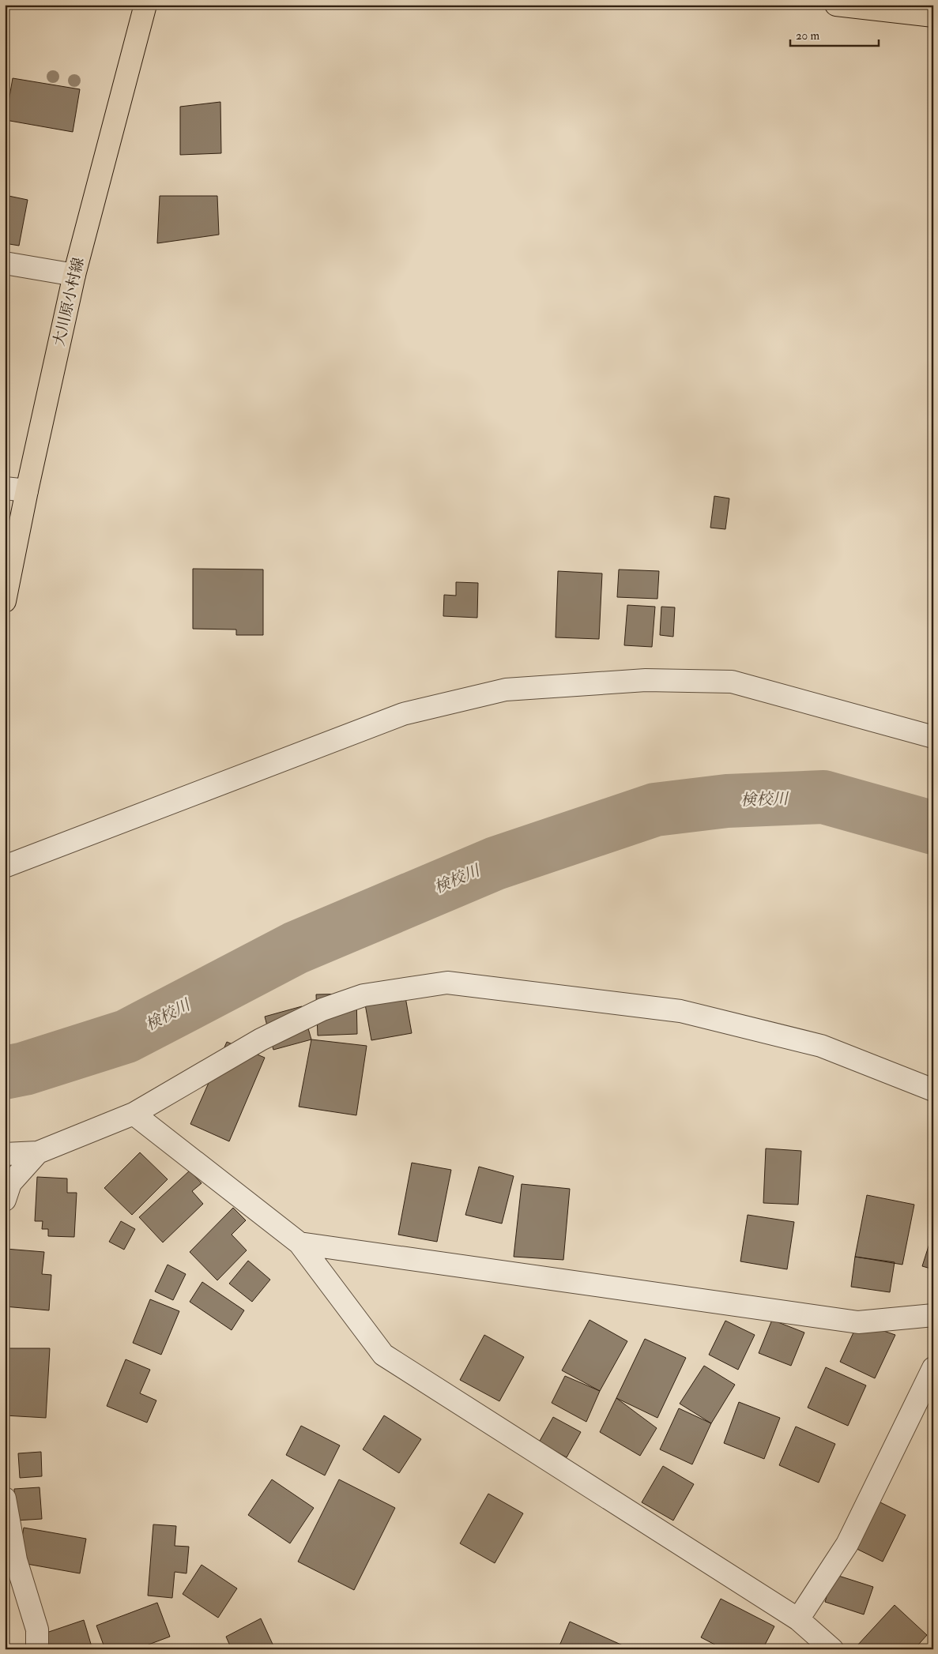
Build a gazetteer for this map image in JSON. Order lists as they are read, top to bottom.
{
  "streets": {
    "main road": ["大川原小村線"]
  },
  "water": ["検校川"],
  "scale_bar": "20 m"
}
